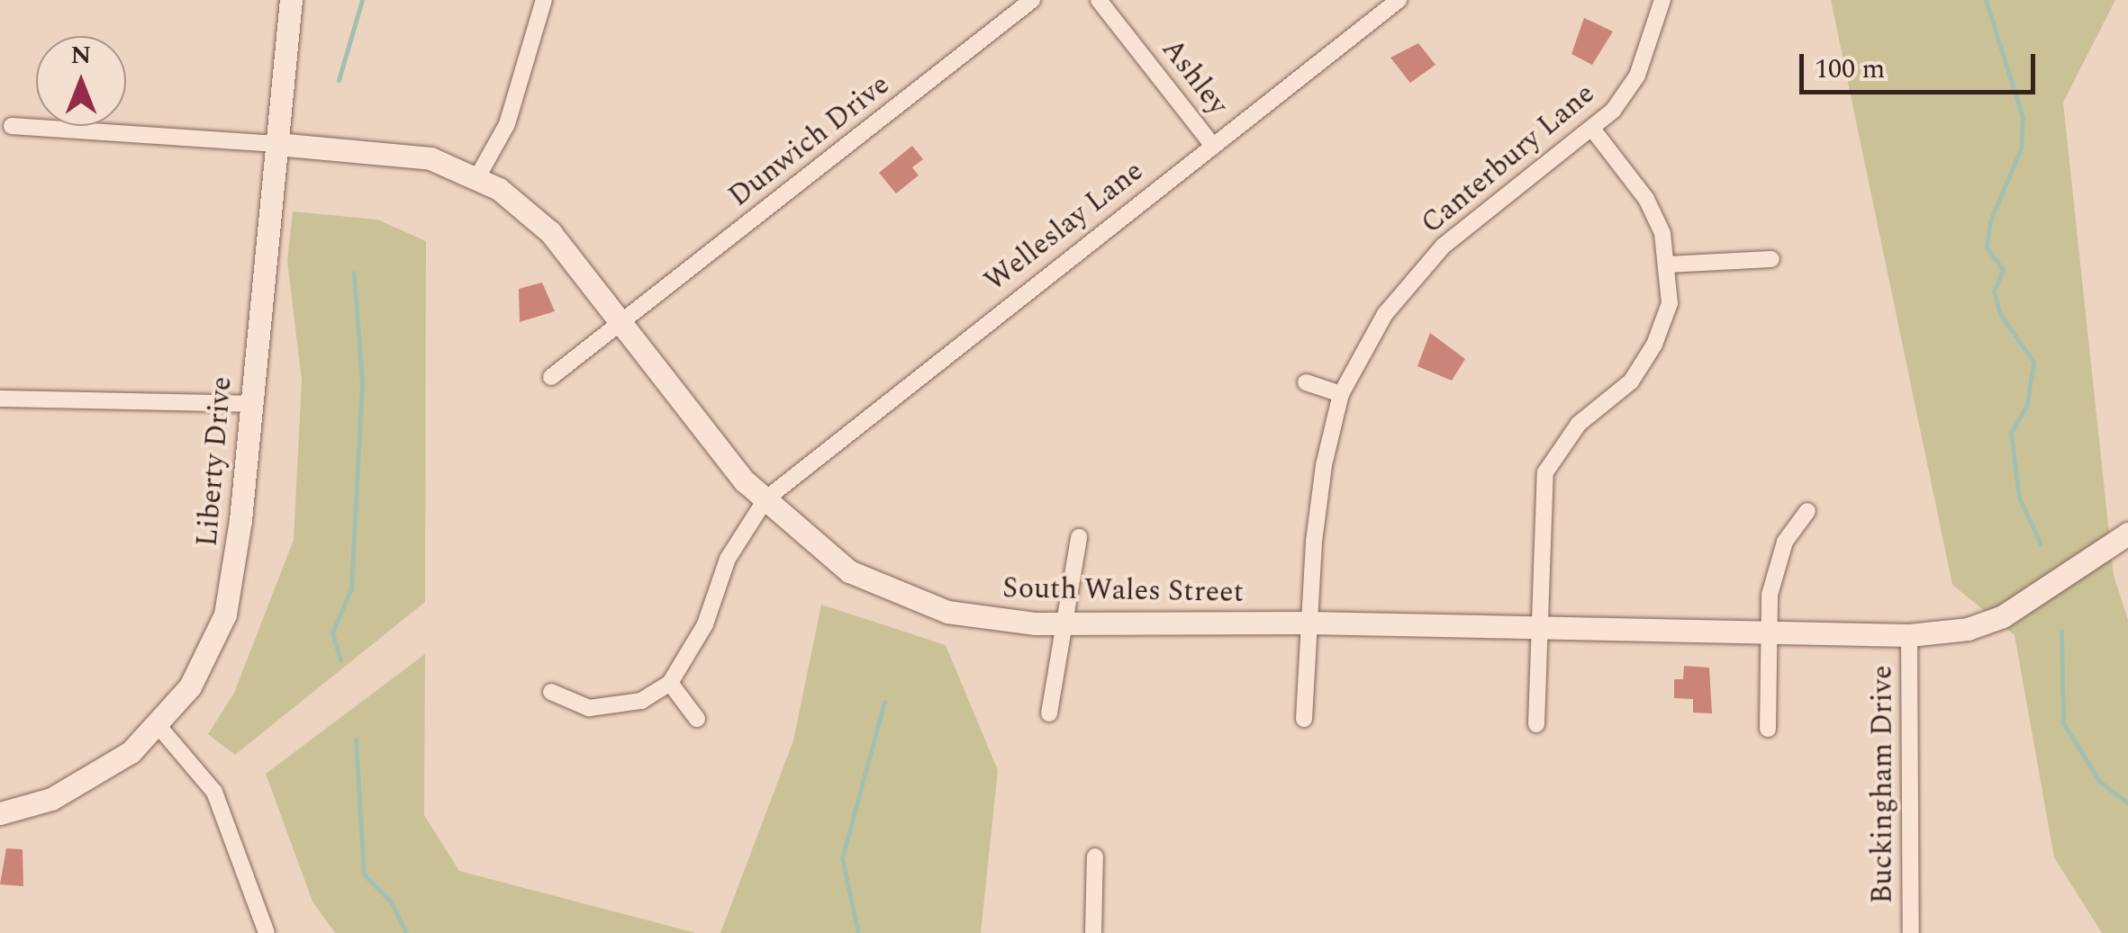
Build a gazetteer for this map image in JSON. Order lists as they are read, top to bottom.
{
  "streets": {
    "street": [
      "Ashley",
      "Dunwich Drive",
      "Canterbury Lane",
      "Welleslay Lane",
      "Liberty Drive",
      "South Wales Street",
      "Buckingham Drive"
    ]
  },
  "crossings": [
    ["Ashley", "Welleslay Lane"],
    ["Dunwich Drive", "South Wales Street"],
    ["Canterbury Lane", "South Wales Street"],
    ["Welleslay Lane", "South Wales Street"],
    ["Liberty Drive", "South Wales Street"],
    ["South Wales Street", "Buckingham Drive"]
  ],
  "scale_bar": "100 m",
  "north": "top"
}
